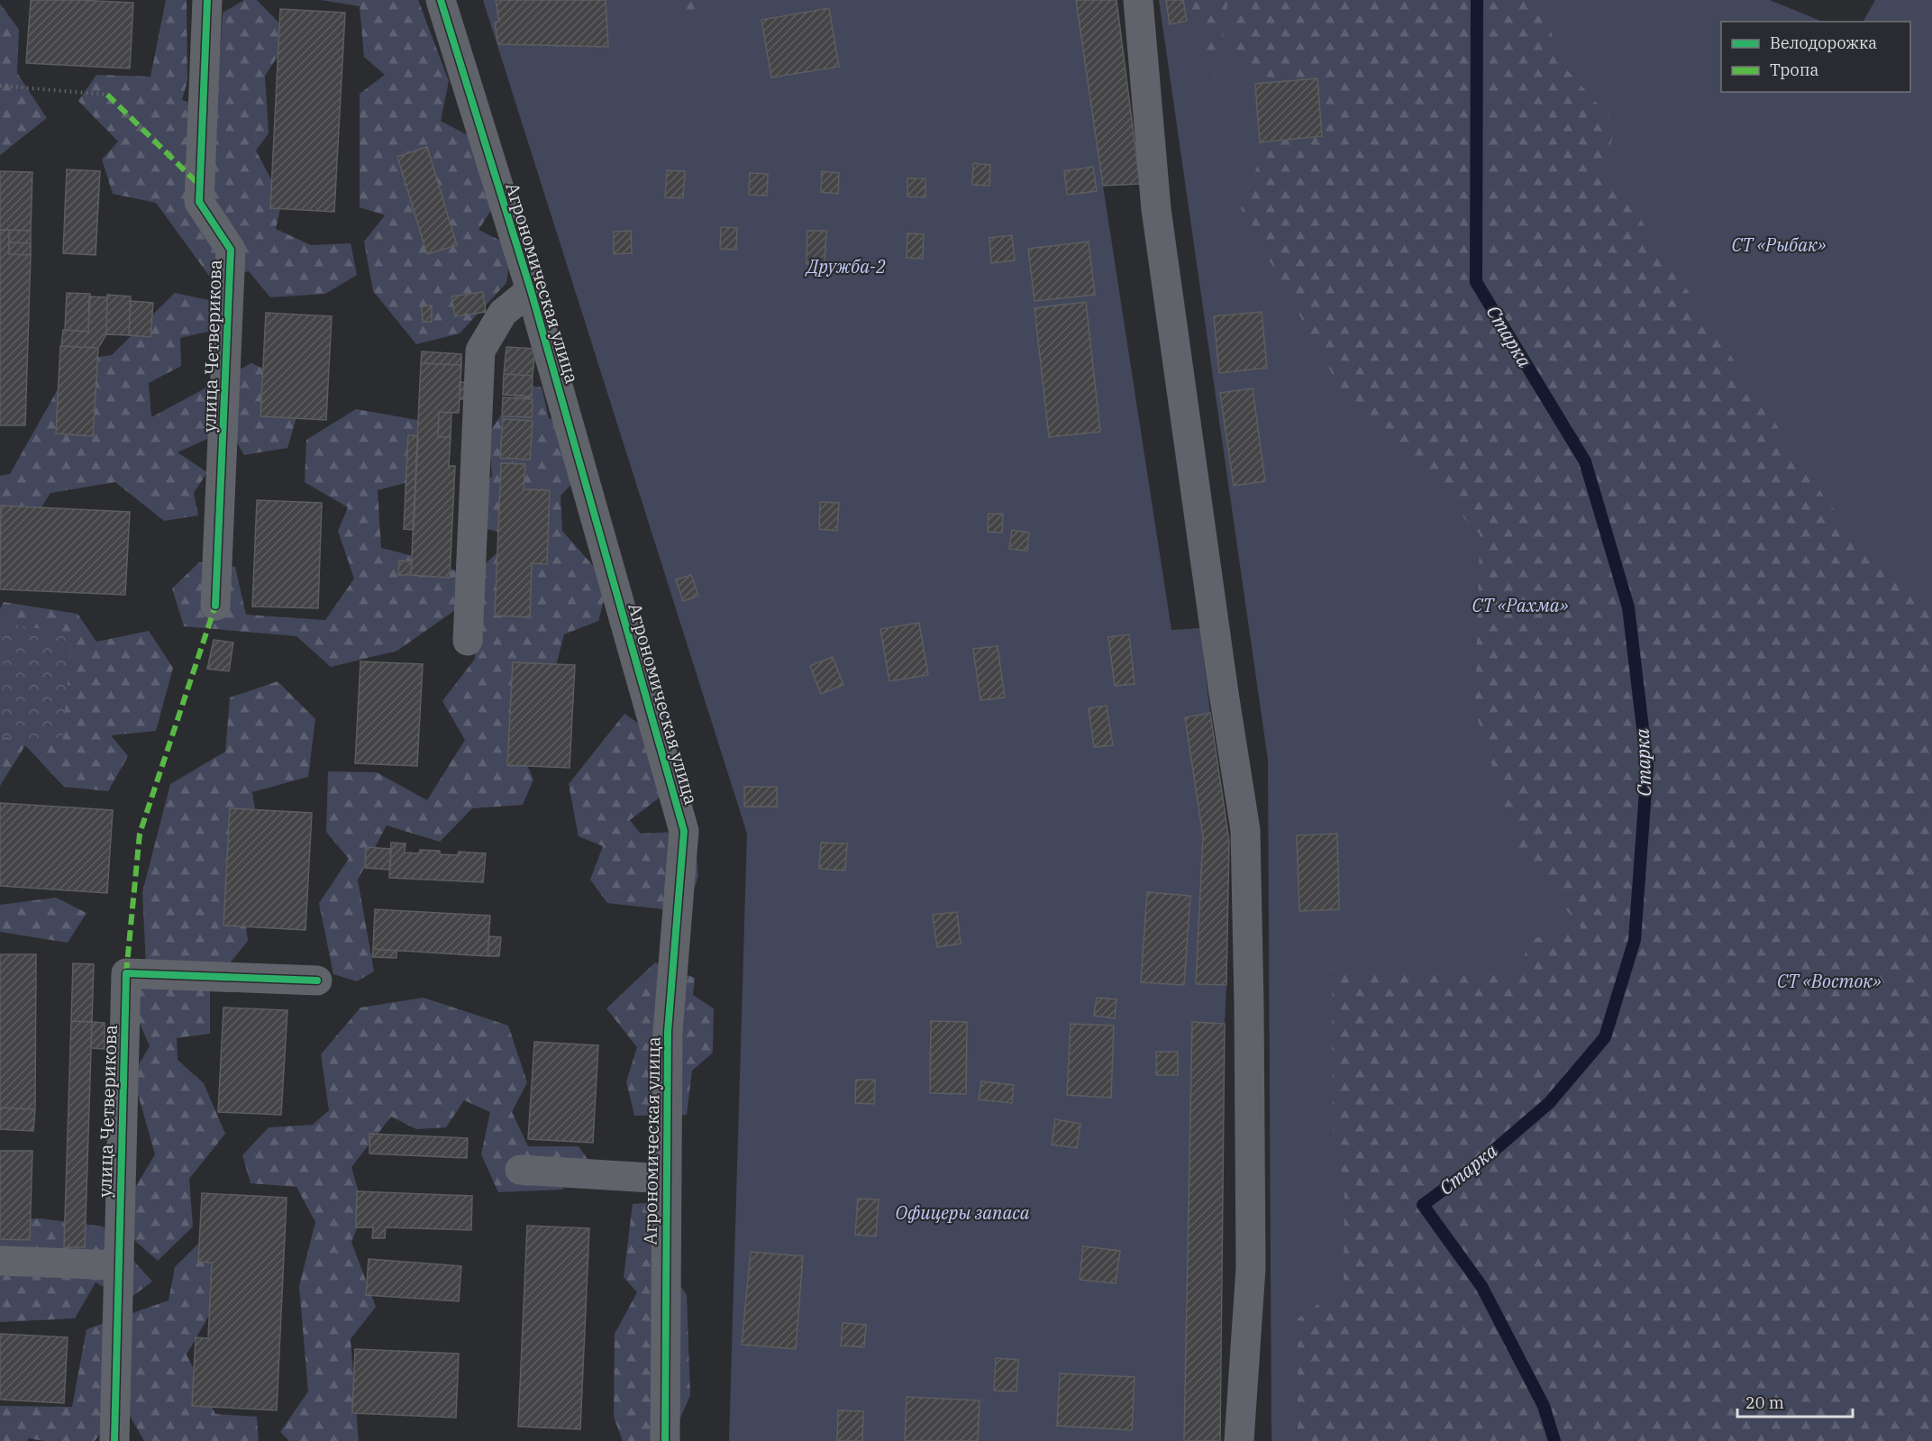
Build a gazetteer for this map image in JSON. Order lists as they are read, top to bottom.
{
  "streets": {
    "street": ["Агрономическая улица", "улица Четверикова"]
  },
  "water": ["Старка"],
  "parks": [
    "СТ «Рыбак»",
    "Дружба-2",
    "СТ «Рахма»",
    "СТ «Восток»",
    "Офицеры запаса"
  ],
  "legend": ["Велодорожка", "Тропа"],
  "scale_bar": "20 m"
}
